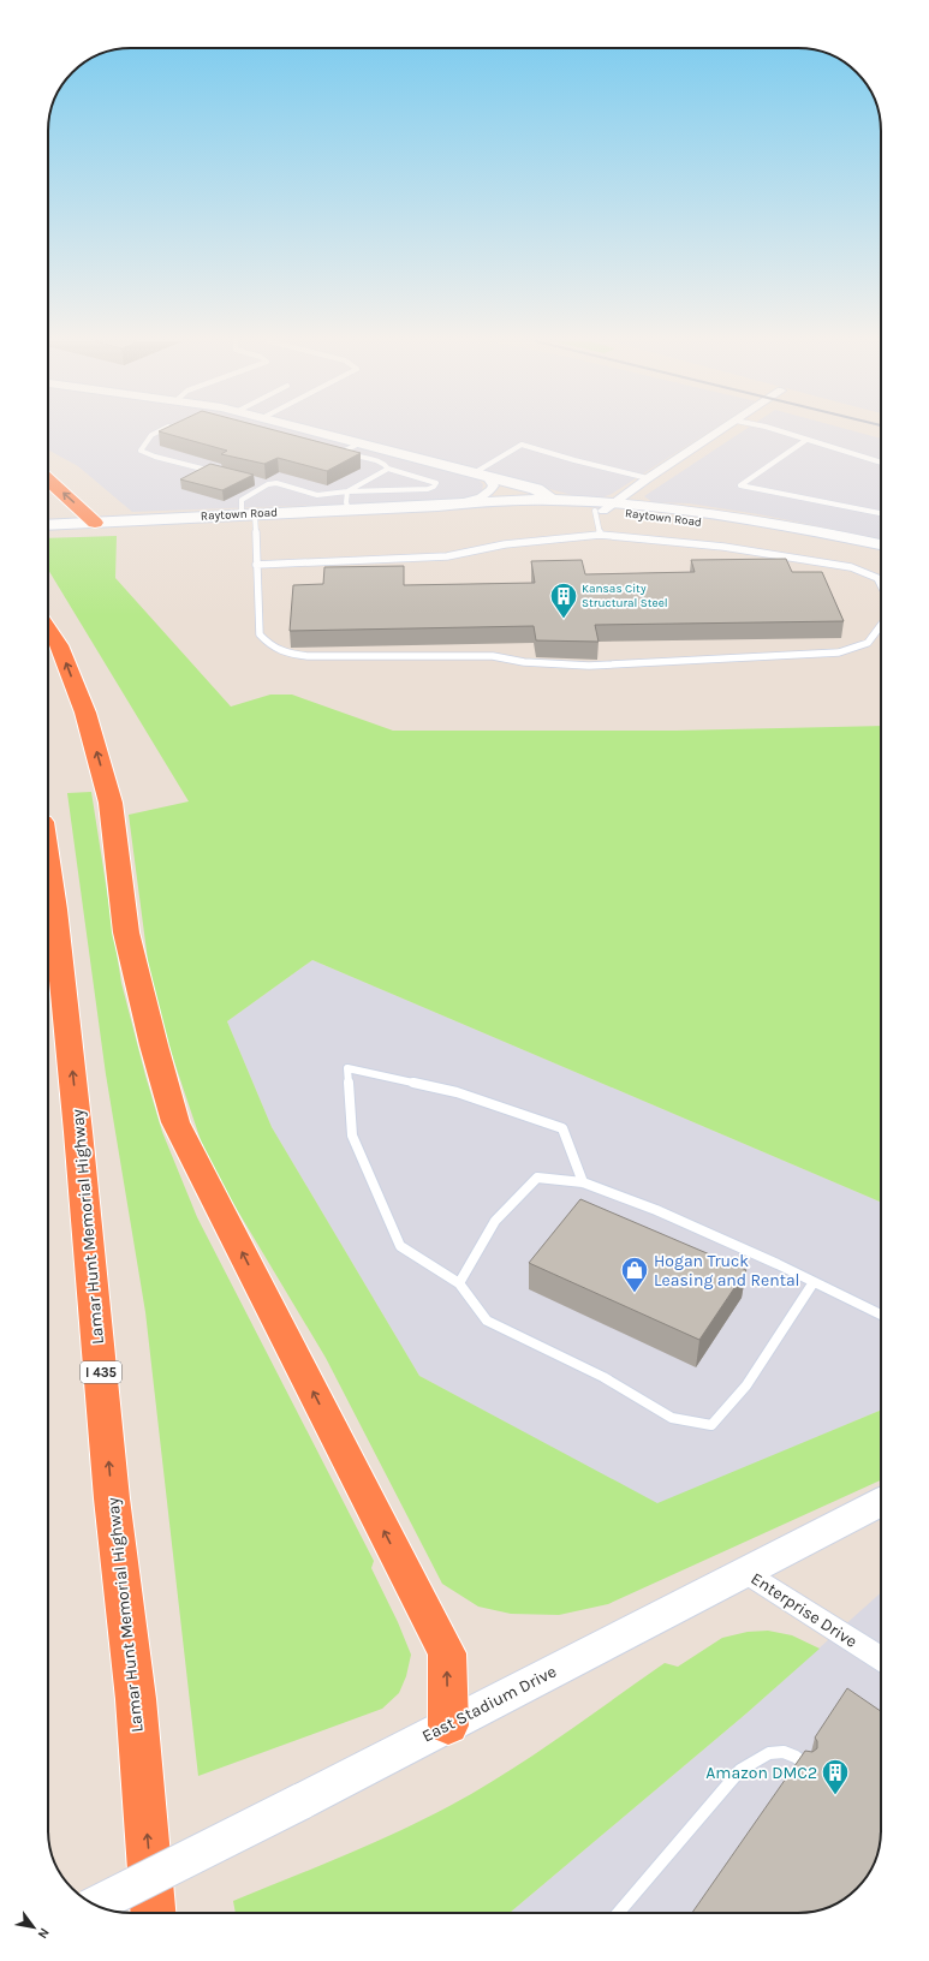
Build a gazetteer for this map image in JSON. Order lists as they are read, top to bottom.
{
  "streets": {
    "highway": ["Lamar Hunt Memorial Highway", "I 435"],
    "main road": ["Raytown Road", "East Stadium Drive"],
    "street": ["Enterprise Drive"]
  },
  "crossings": [
    ["Enterprise Drive", "East Stadium Drive"]
  ],
  "places": {
    "building": ["Kansas City Structural Steel", "Amazon DMC2"],
    "shop": ["Hogan Truck Leasing and Rental"]
  },
  "north": "bottom right"
}
